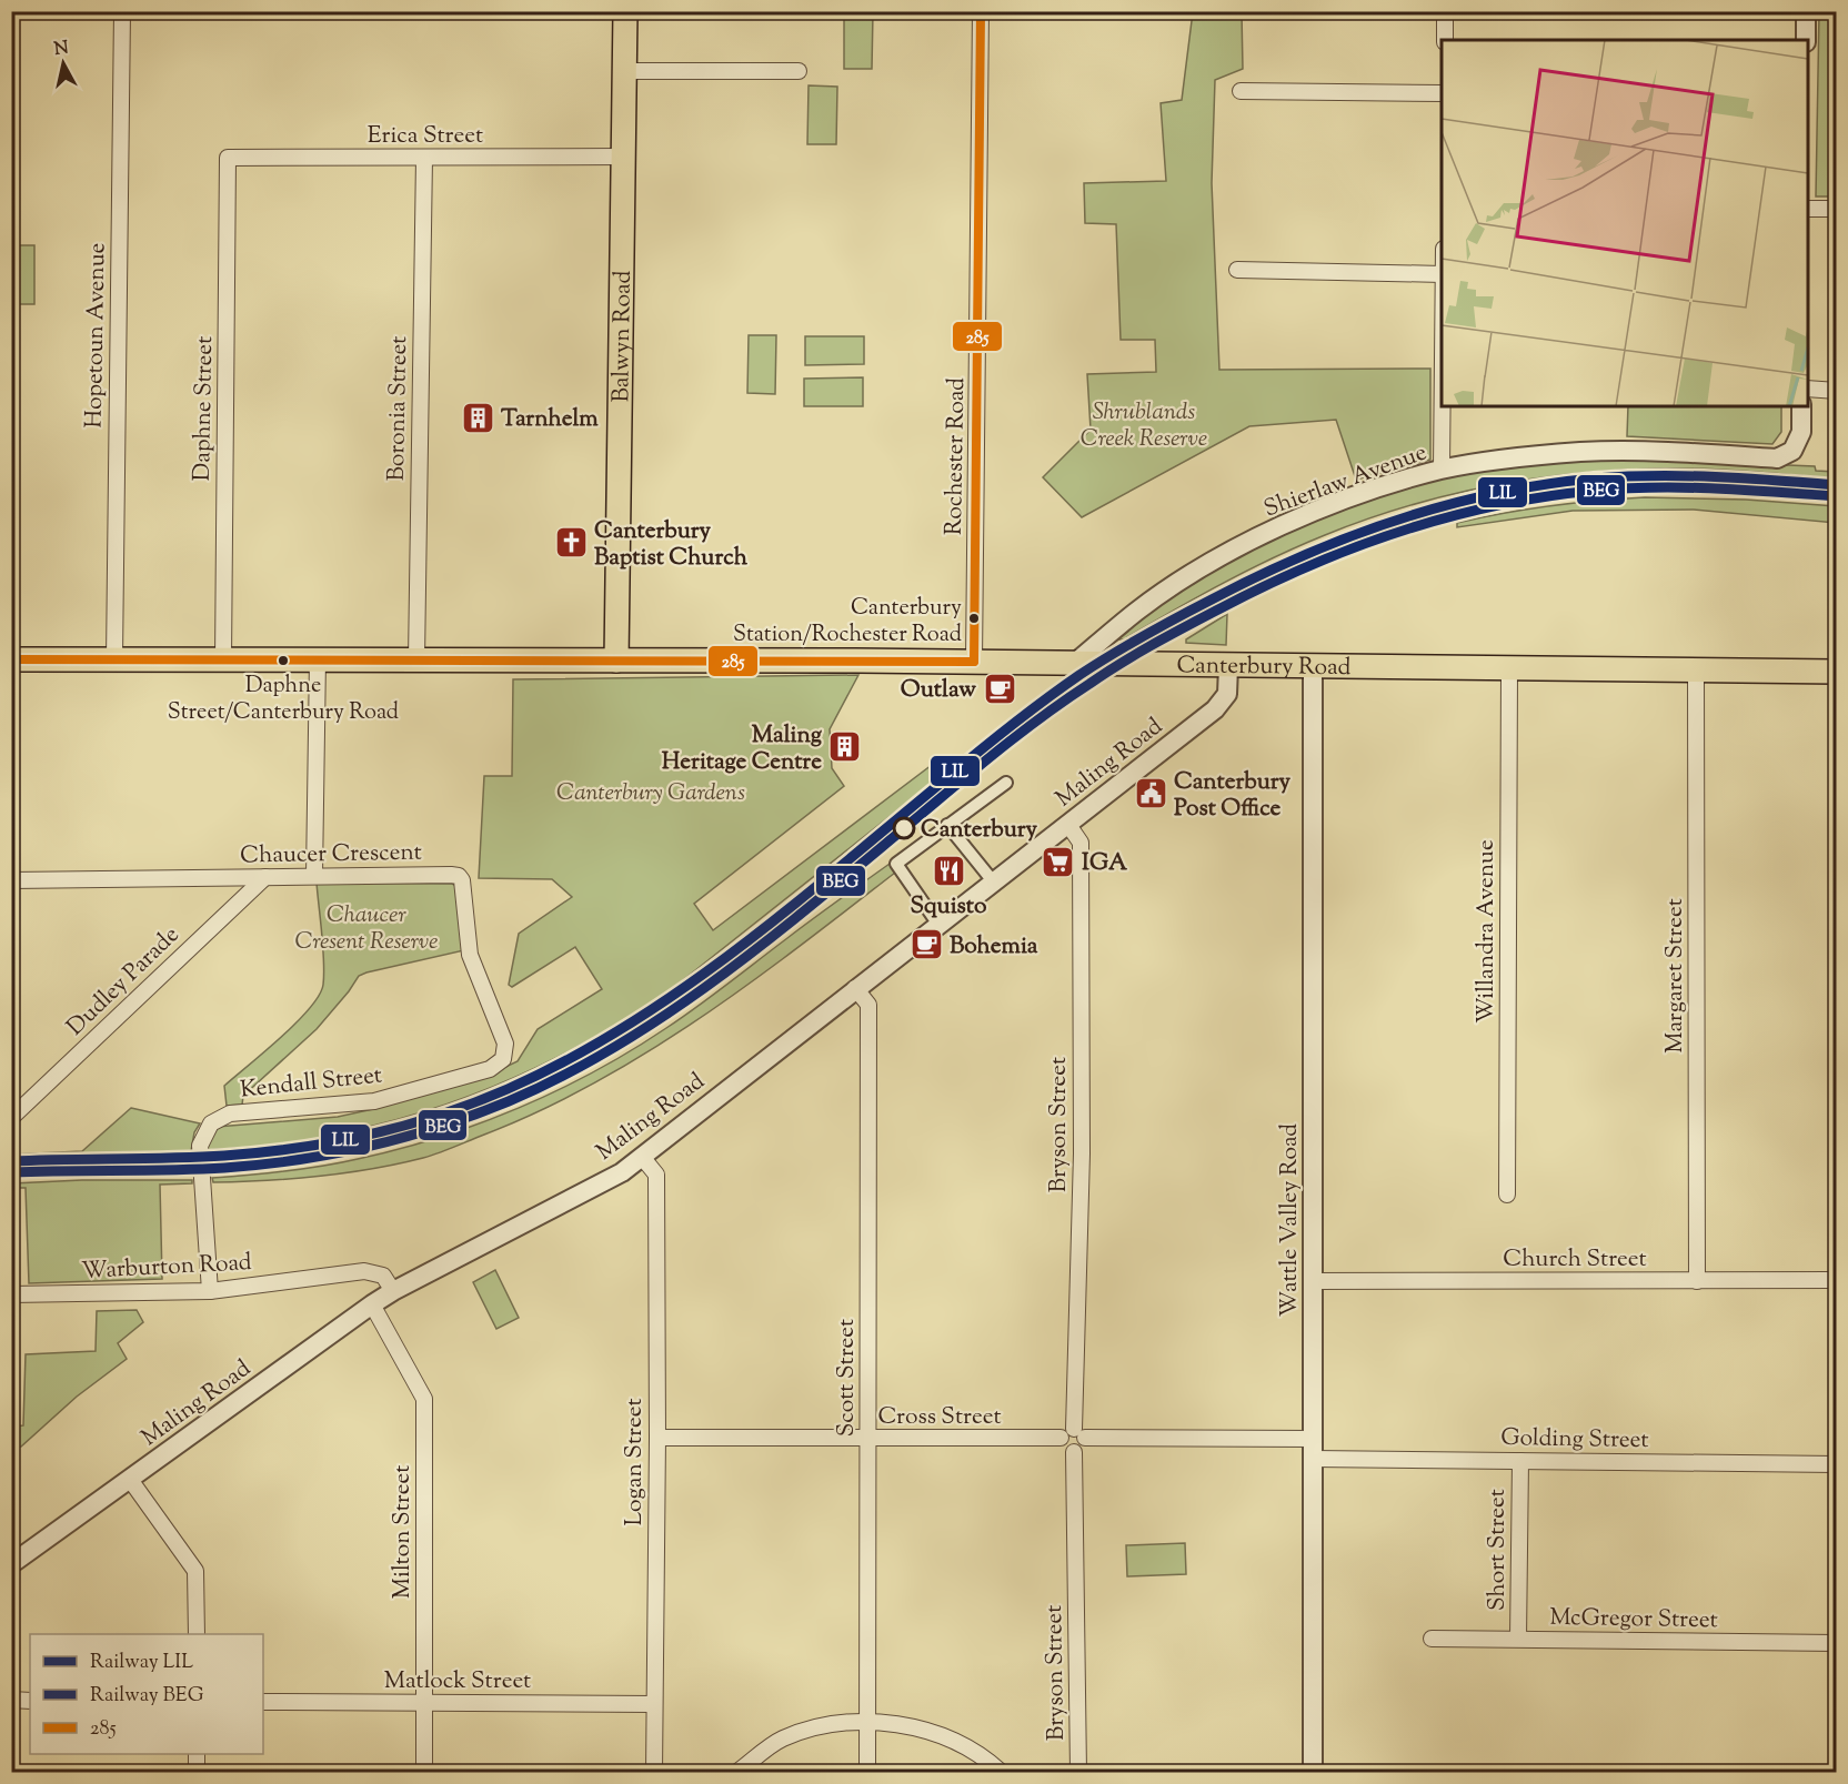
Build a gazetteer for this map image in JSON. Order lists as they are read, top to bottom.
{
  "streets": {
    "main road": ["Balwyn Road", "Canterbury Road"],
    "street": [
      "Erica Street",
      "Hopetoun Avenue",
      "Daphne Street",
      "Boronia Street",
      "Rochester Road",
      "Shierlaw Avenue",
      "Maling Road",
      "Chaucer Crescent",
      "Willandra Avenue",
      "Margaret Street",
      "Dudley Parade",
      "Kendall Street",
      "Bryson Street",
      "Wattle Valley Road",
      "Church Street",
      "Warburton Road",
      "Scott Street",
      "Cross Street",
      "Golding Street",
      "Logan Street",
      "Milton Street",
      "Short Street",
      "McGregor Street",
      "Matlock Street"
    ]
  },
  "crossings": [
    ["Erica Street", "Balwyn Road"],
    ["Erica Street", "Daphne Street"],
    ["Erica Street", "Boronia Street"],
    ["Hopetoun Avenue", "Canterbury Road"],
    ["Balwyn Road", "Canterbury Road"],
    ["Daphne Street", "Canterbury Road"],
    ["Boronia Street", "Canterbury Road"],
    ["Rochester Road", "Canterbury Road"],
    ["Shierlaw Avenue", "Canterbury Road"],
    ["Canterbury Road", "Maling Road"],
    ["Canterbury Road", "Willandra Avenue"],
    ["Canterbury Road", "Margaret Street"],
    ["Canterbury Road", "Wattle Valley Road"],
    ["Maling Road", "Bryson Street"],
    ["Maling Road", "Warburton Road"],
    ["Maling Road", "Scott Street"],
    ["Maling Road", "Logan Street"],
    ["Maling Road", "Milton Street"],
    ["Chaucer Crescent", "Dudley Parade"],
    ["Chaucer Crescent", "Kendall Street"],
    ["Margaret Street", "Church Street"],
    ["Kendall Street", "Warburton Road"],
    ["Bryson Street", "Cross Street"],
    ["Wattle Valley Road", "Church Street"],
    ["Wattle Valley Road", "Golding Street"],
    ["Scott Street", "Cross Street"],
    ["Cross Street", "Logan Street"],
    ["Golding Street", "Short Street"],
    ["Logan Street", "Matlock Street"],
    ["Milton Street", "Matlock Street"],
    ["Short Street", "McGregor Street"]
  ],
  "parks": ["Shrublands Creek Reserve", "Canterbury Gardens", "Chaucer Cresent Reserve"],
  "places": {
    "building": ["Tarnhelm", "Maling Heritage Centre"],
    "church": ["Canterbury Baptist Church"],
    "other": ["Canterbury Station/Rochester Road", "Daphne Street/Canterbury Road", "Canterbury"],
    "cafe": ["Outlaw", "Bohemia"],
    "public building": ["Canterbury Post Office"],
    "supermarket": ["IGA"],
    "restaurant": ["Squisto"]
  },
  "lines": ["transit line 285", "rail line LIL", "rail line BEG"],
  "legend": ["Railway LIL", "Railway BEG", "285"],
  "north": "top"
}
